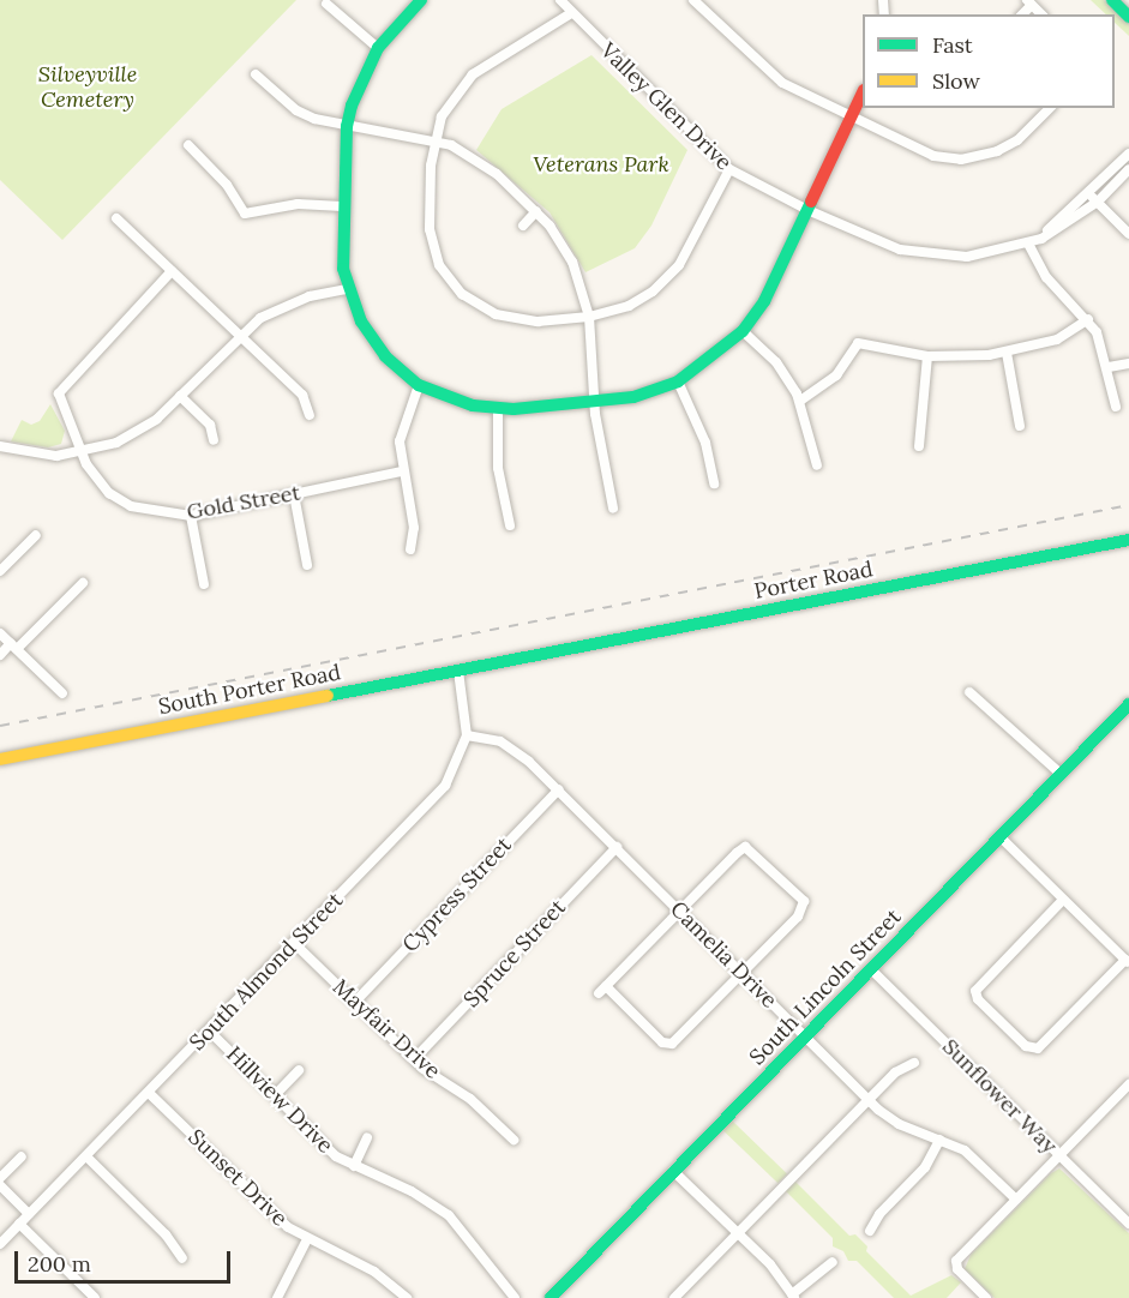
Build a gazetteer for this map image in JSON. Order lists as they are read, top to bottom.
{
  "streets": {
    "street": [
      "Valley Glen Drive",
      "Gold Street",
      "Porter Road",
      "South Porter Road",
      "Cypress Street",
      "Spruce Street",
      "Camelia Drive",
      "South Almond Street",
      "South Lincoln Street",
      "Mayfair Drive",
      "Sunflower Way",
      "Hillview Drive",
      "Sunset Drive"
    ]
  },
  "crossings": [
    ["Porter Road", "South Porter Road"],
    ["Cypress Street", "Camelia Drive"],
    ["Cypress Street", "Mayfair Drive"],
    ["Spruce Street", "Camelia Drive"],
    ["Spruce Street", "Mayfair Drive"],
    ["Camelia Drive", "South Almond Street"],
    ["Camelia Drive", "South Lincoln Street"],
    ["South Almond Street", "Mayfair Drive"],
    ["South Almond Street", "Hillview Drive"],
    ["South Almond Street", "Sunset Drive"],
    ["South Lincoln Street", "Sunflower Way"]
  ],
  "parks": ["Silveyville Cemetery", "Veterans Park"],
  "legend": ["Fast", "Slow"],
  "scale_bar": "200 m"
}
